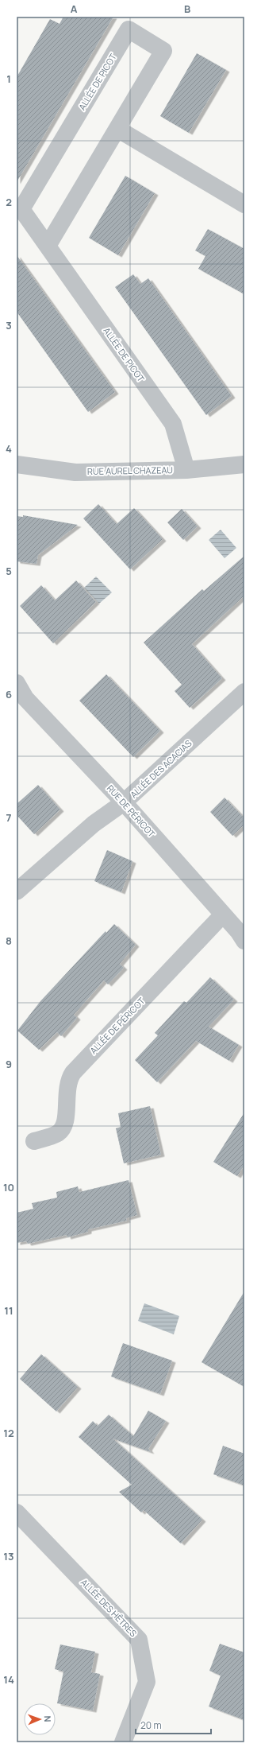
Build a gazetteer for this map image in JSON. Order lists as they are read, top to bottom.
{
  "streets": {
    "street": [
      "ALLÉE DE PICOT",
      "RUE AUREL CHAZEAU",
      "ALLÉE DES ACACIAS",
      "RUE DE PÉRICOT",
      "ALLÉE DE PÉRICOT",
      "ALLÉE DES HÊTRES"
    ]
  },
  "crossings": [
    ["ALLÉE DE PICOT", "RUE AUREL CHAZEAU"],
    ["ALLÉE DES ACACIAS", "RUE DE PÉRICOT"],
    ["RUE DE PÉRICOT", "ALLÉE DE PÉRICOT"]
  ],
  "scale_bar": "20 m",
  "north": "right",
  "grid": {
    "columns": ["A", "B"],
    "rows": [
      "1",
      "2",
      "3",
      "4",
      "5",
      "6",
      "7",
      "8",
      "9",
      "10",
      "11",
      "12",
      "13",
      "14"
    ]
  }
}
